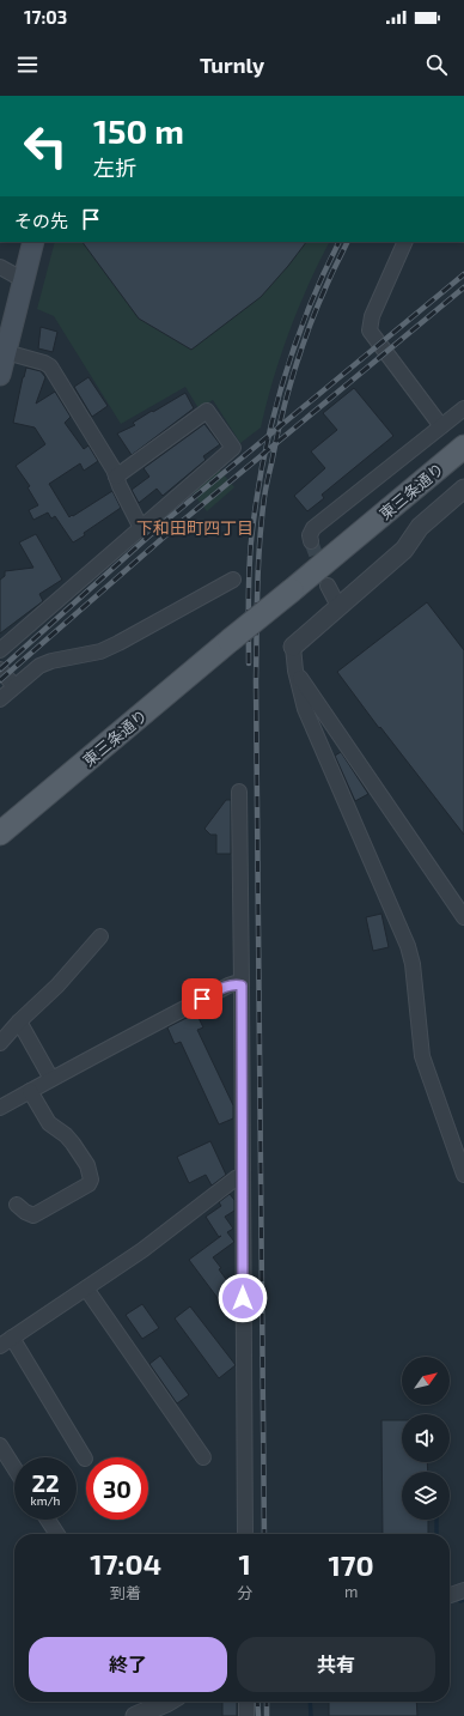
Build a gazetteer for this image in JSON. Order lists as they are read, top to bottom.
{
  "streets": {
    "main road": ["東三条通り"]
  },
  "districts": ["下和田町四丁目"],
  "north": "top right",
  "page": {
    "status": "17:03",
    "header": "Turnly",
    "turn": ["150 m", "左折"],
    "then": "その先",
    "speed": "22 km/h",
    "limit": "30",
    "eta": [
      "17:04",
      "到着",
      "1",
      "分",
      "170",
      "m"
    ],
    "buttons": ["終了", "共有"]
  }
}
